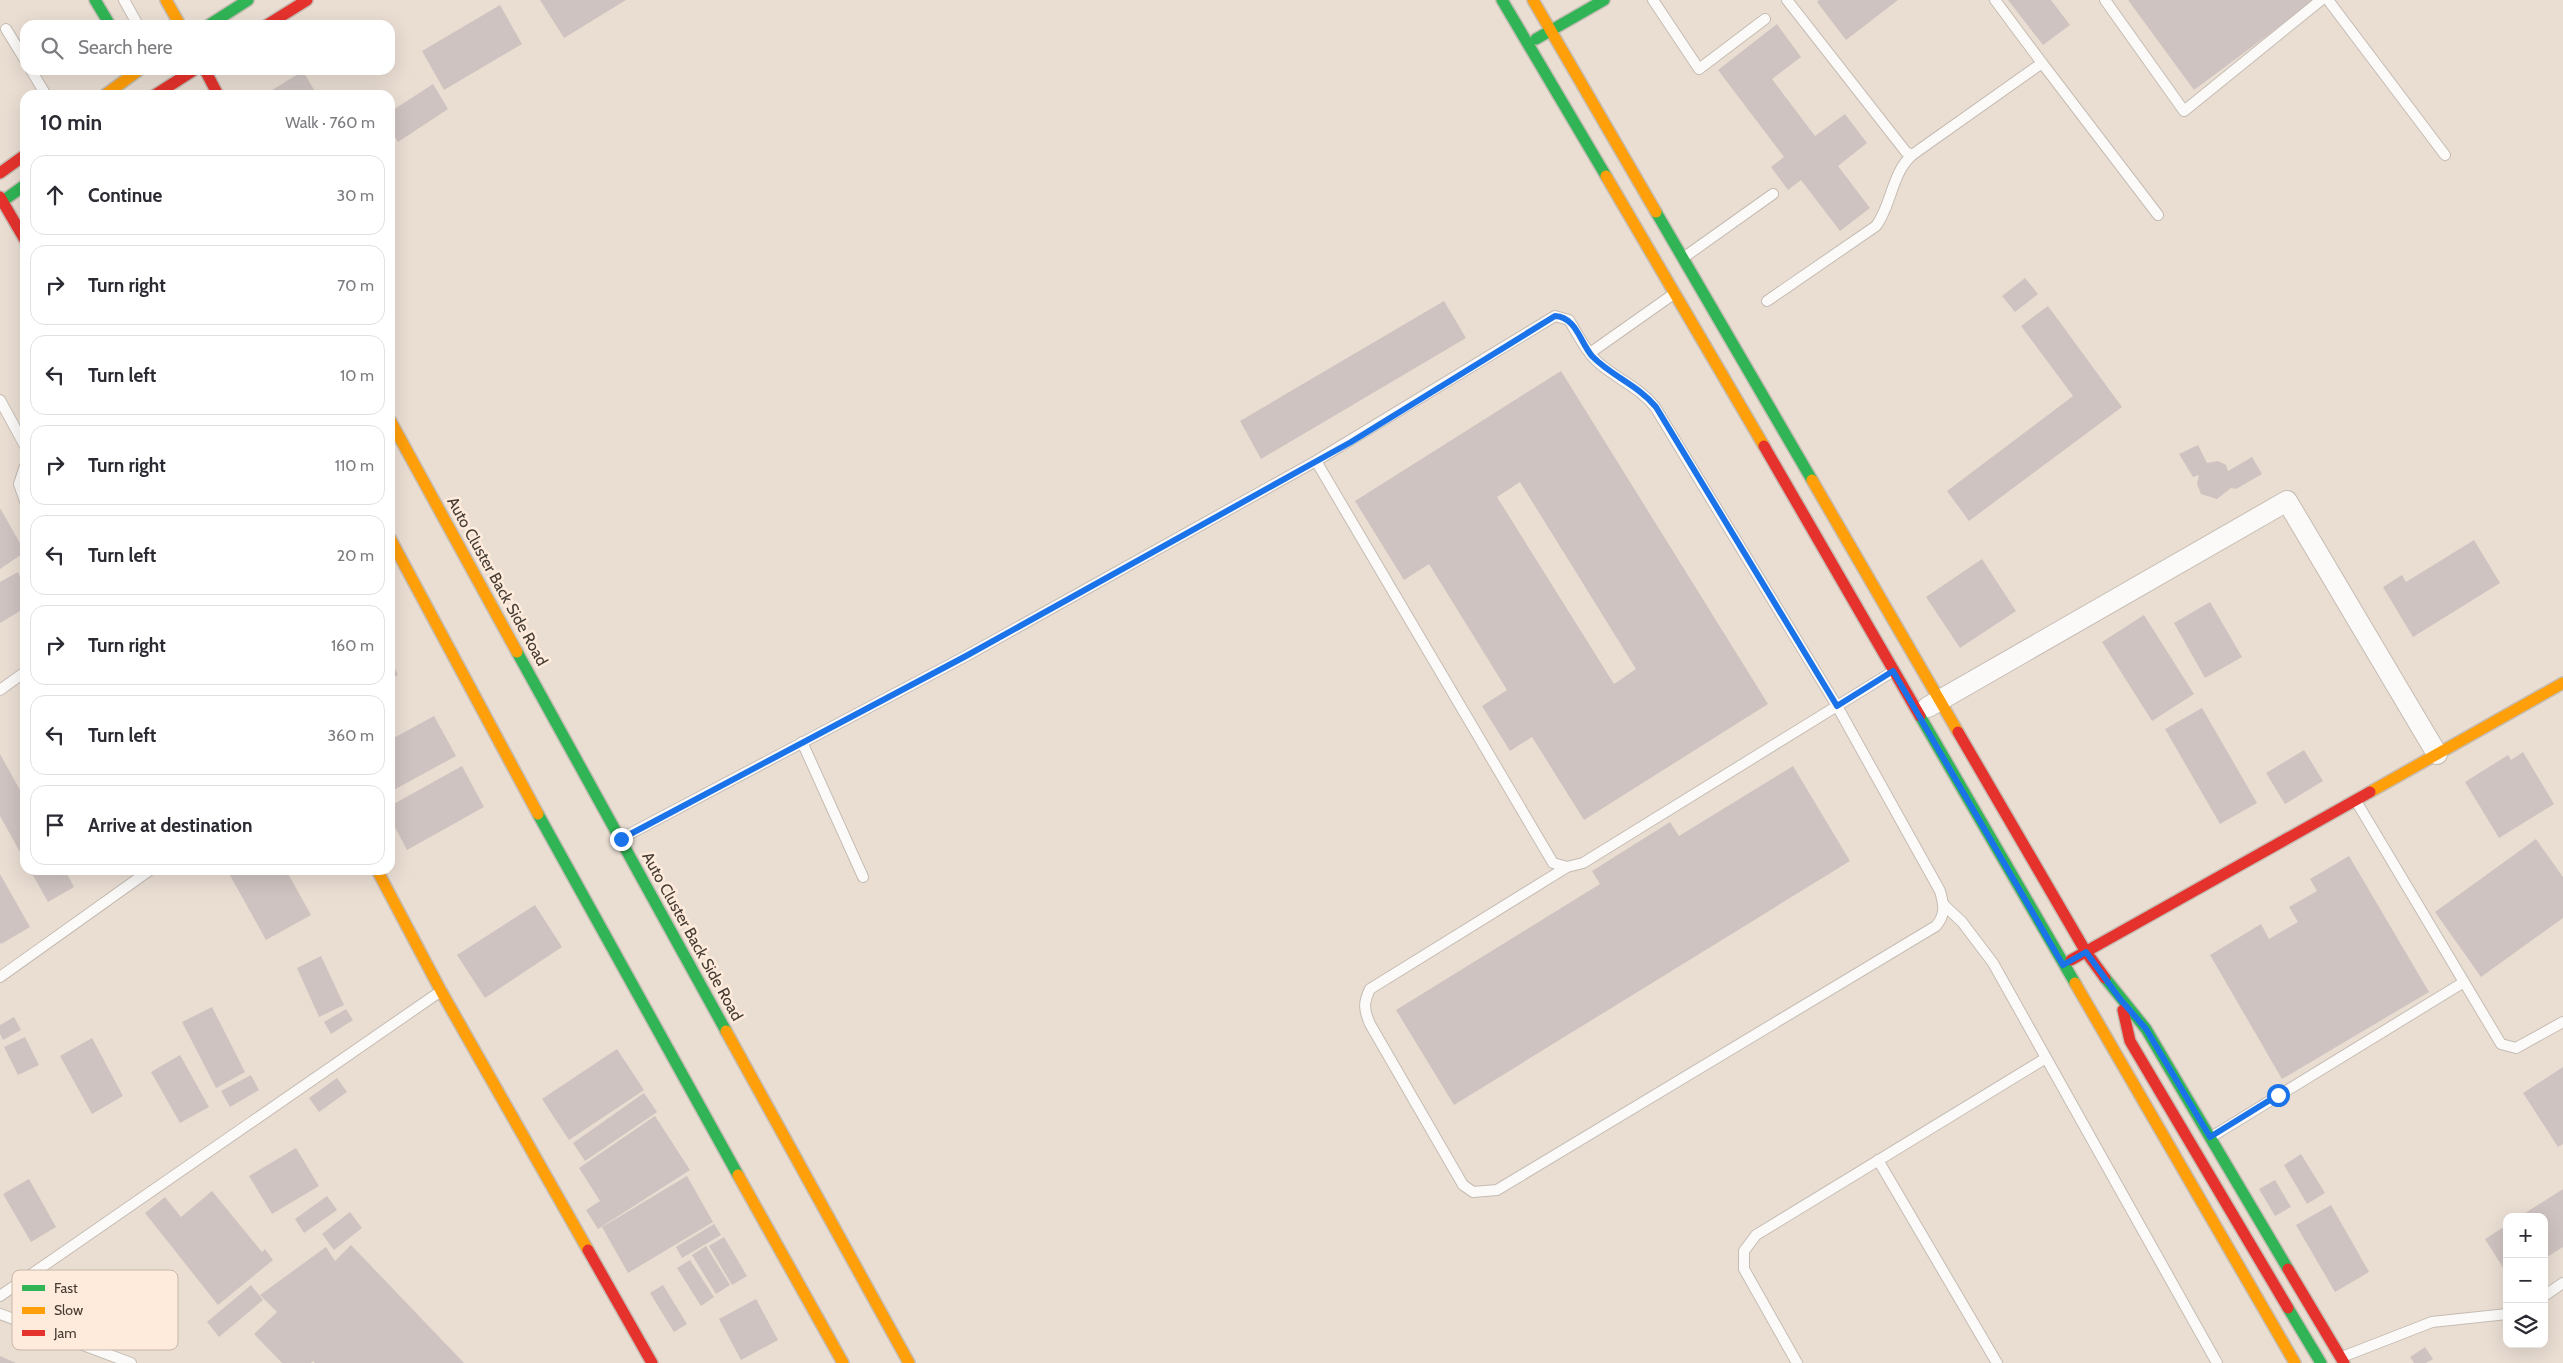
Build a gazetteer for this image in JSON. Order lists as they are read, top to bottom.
{
  "streets": {
    "main road": ["Auto Cluster Back Side Road"]
  },
  "legend": ["Fast", "Slow", "Jam"],
  "page": {
    "search": "Search here",
    "heading": ["10 min", "Walk · 760 m"],
    "list": [
      ["Continue", "30 m"],
      ["Turn right", "70 m"],
      ["Turn left", "10 m"],
      ["Turn right", "110 m"],
      ["Turn left", "20 m"],
      ["Turn right", "160 m"],
      ["Turn left", "360 m"],
      "Arrive at destination"
    ],
    "map_buttons": ["+", "−"]
  }
}
